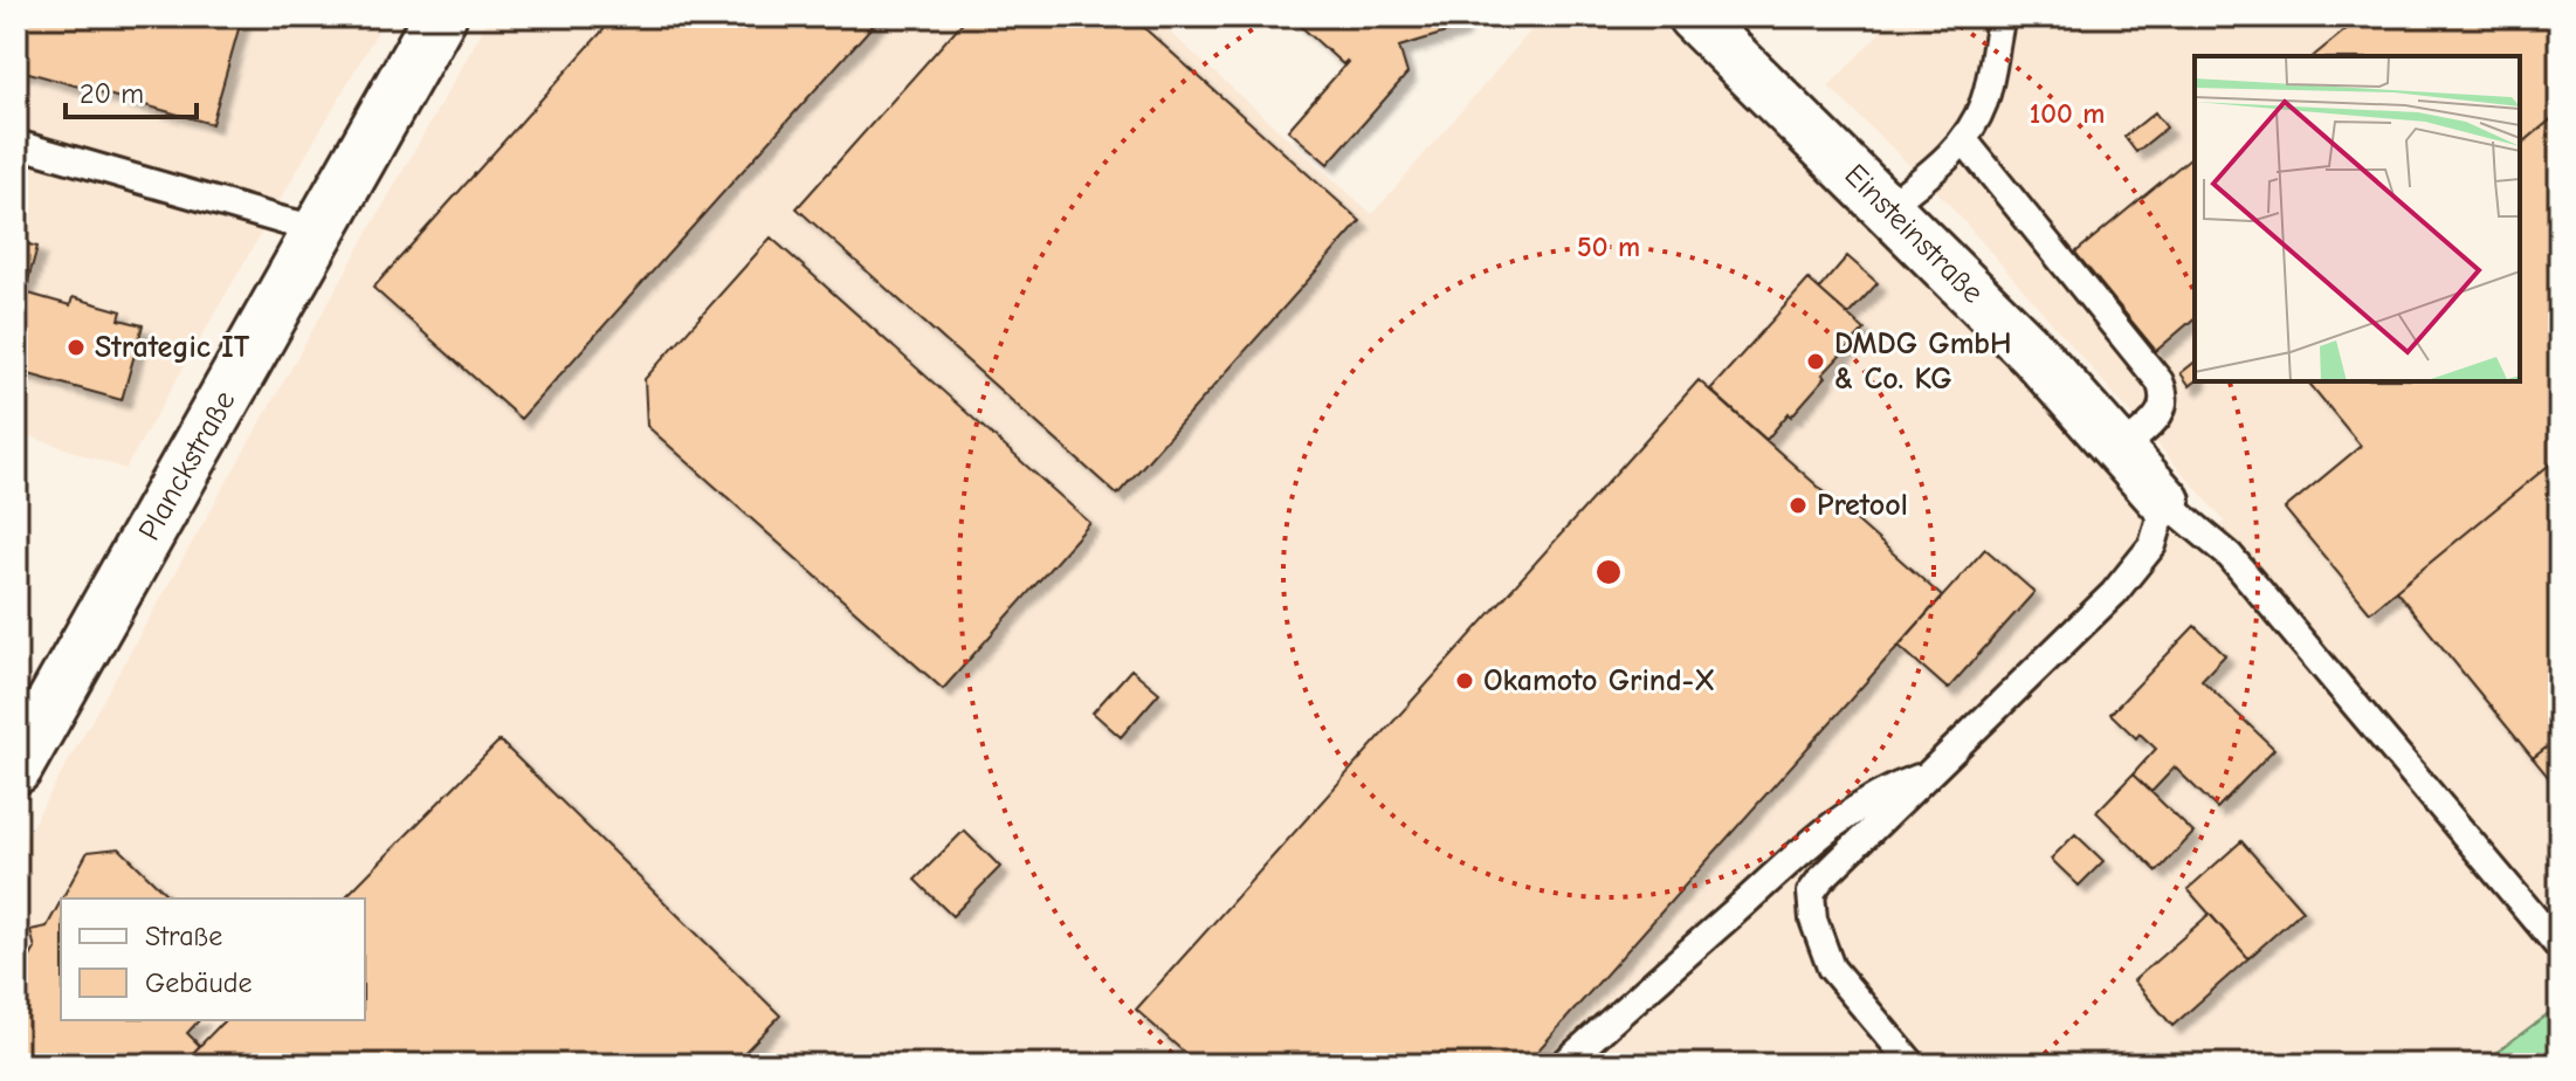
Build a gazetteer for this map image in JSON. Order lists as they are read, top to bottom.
{
  "streets": {
    "street": ["Einsteinstraße", "Planckstraße"]
  },
  "places": [
    "Strategic IT",
    "DMDG GmbH & Co. KG",
    "Pretool",
    "Okamoto Grind-X"
  ],
  "legend": ["Straße", "Gebäude"],
  "scale_bar": "20 m",
  "rings": ["100 m", "50 m"]
}
